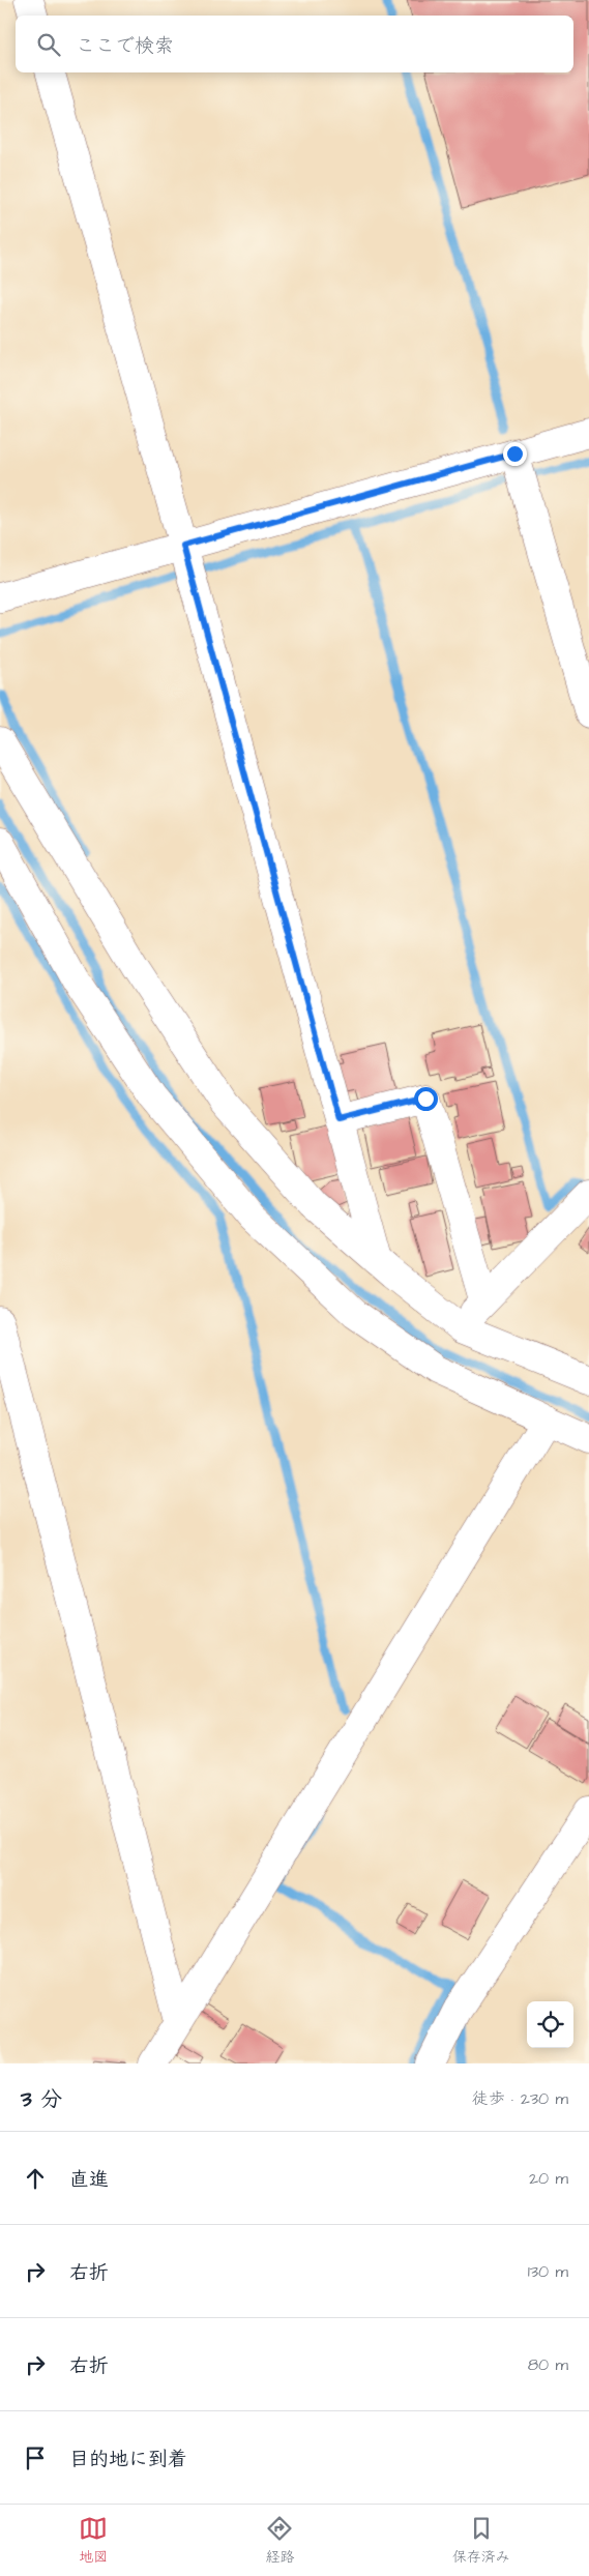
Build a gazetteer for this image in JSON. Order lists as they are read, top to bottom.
{
  "page": {
    "search": "ここで検索",
    "heading": ["3 分", "徒歩 · 230 m"],
    "list": [
      ["直進", "20 m"],
      ["右折", "130 m"],
      ["右折", "80 m"],
      "目的地に到着"
    ],
    "nav": ["地図", "経路", "保存済み"]
  }
}
